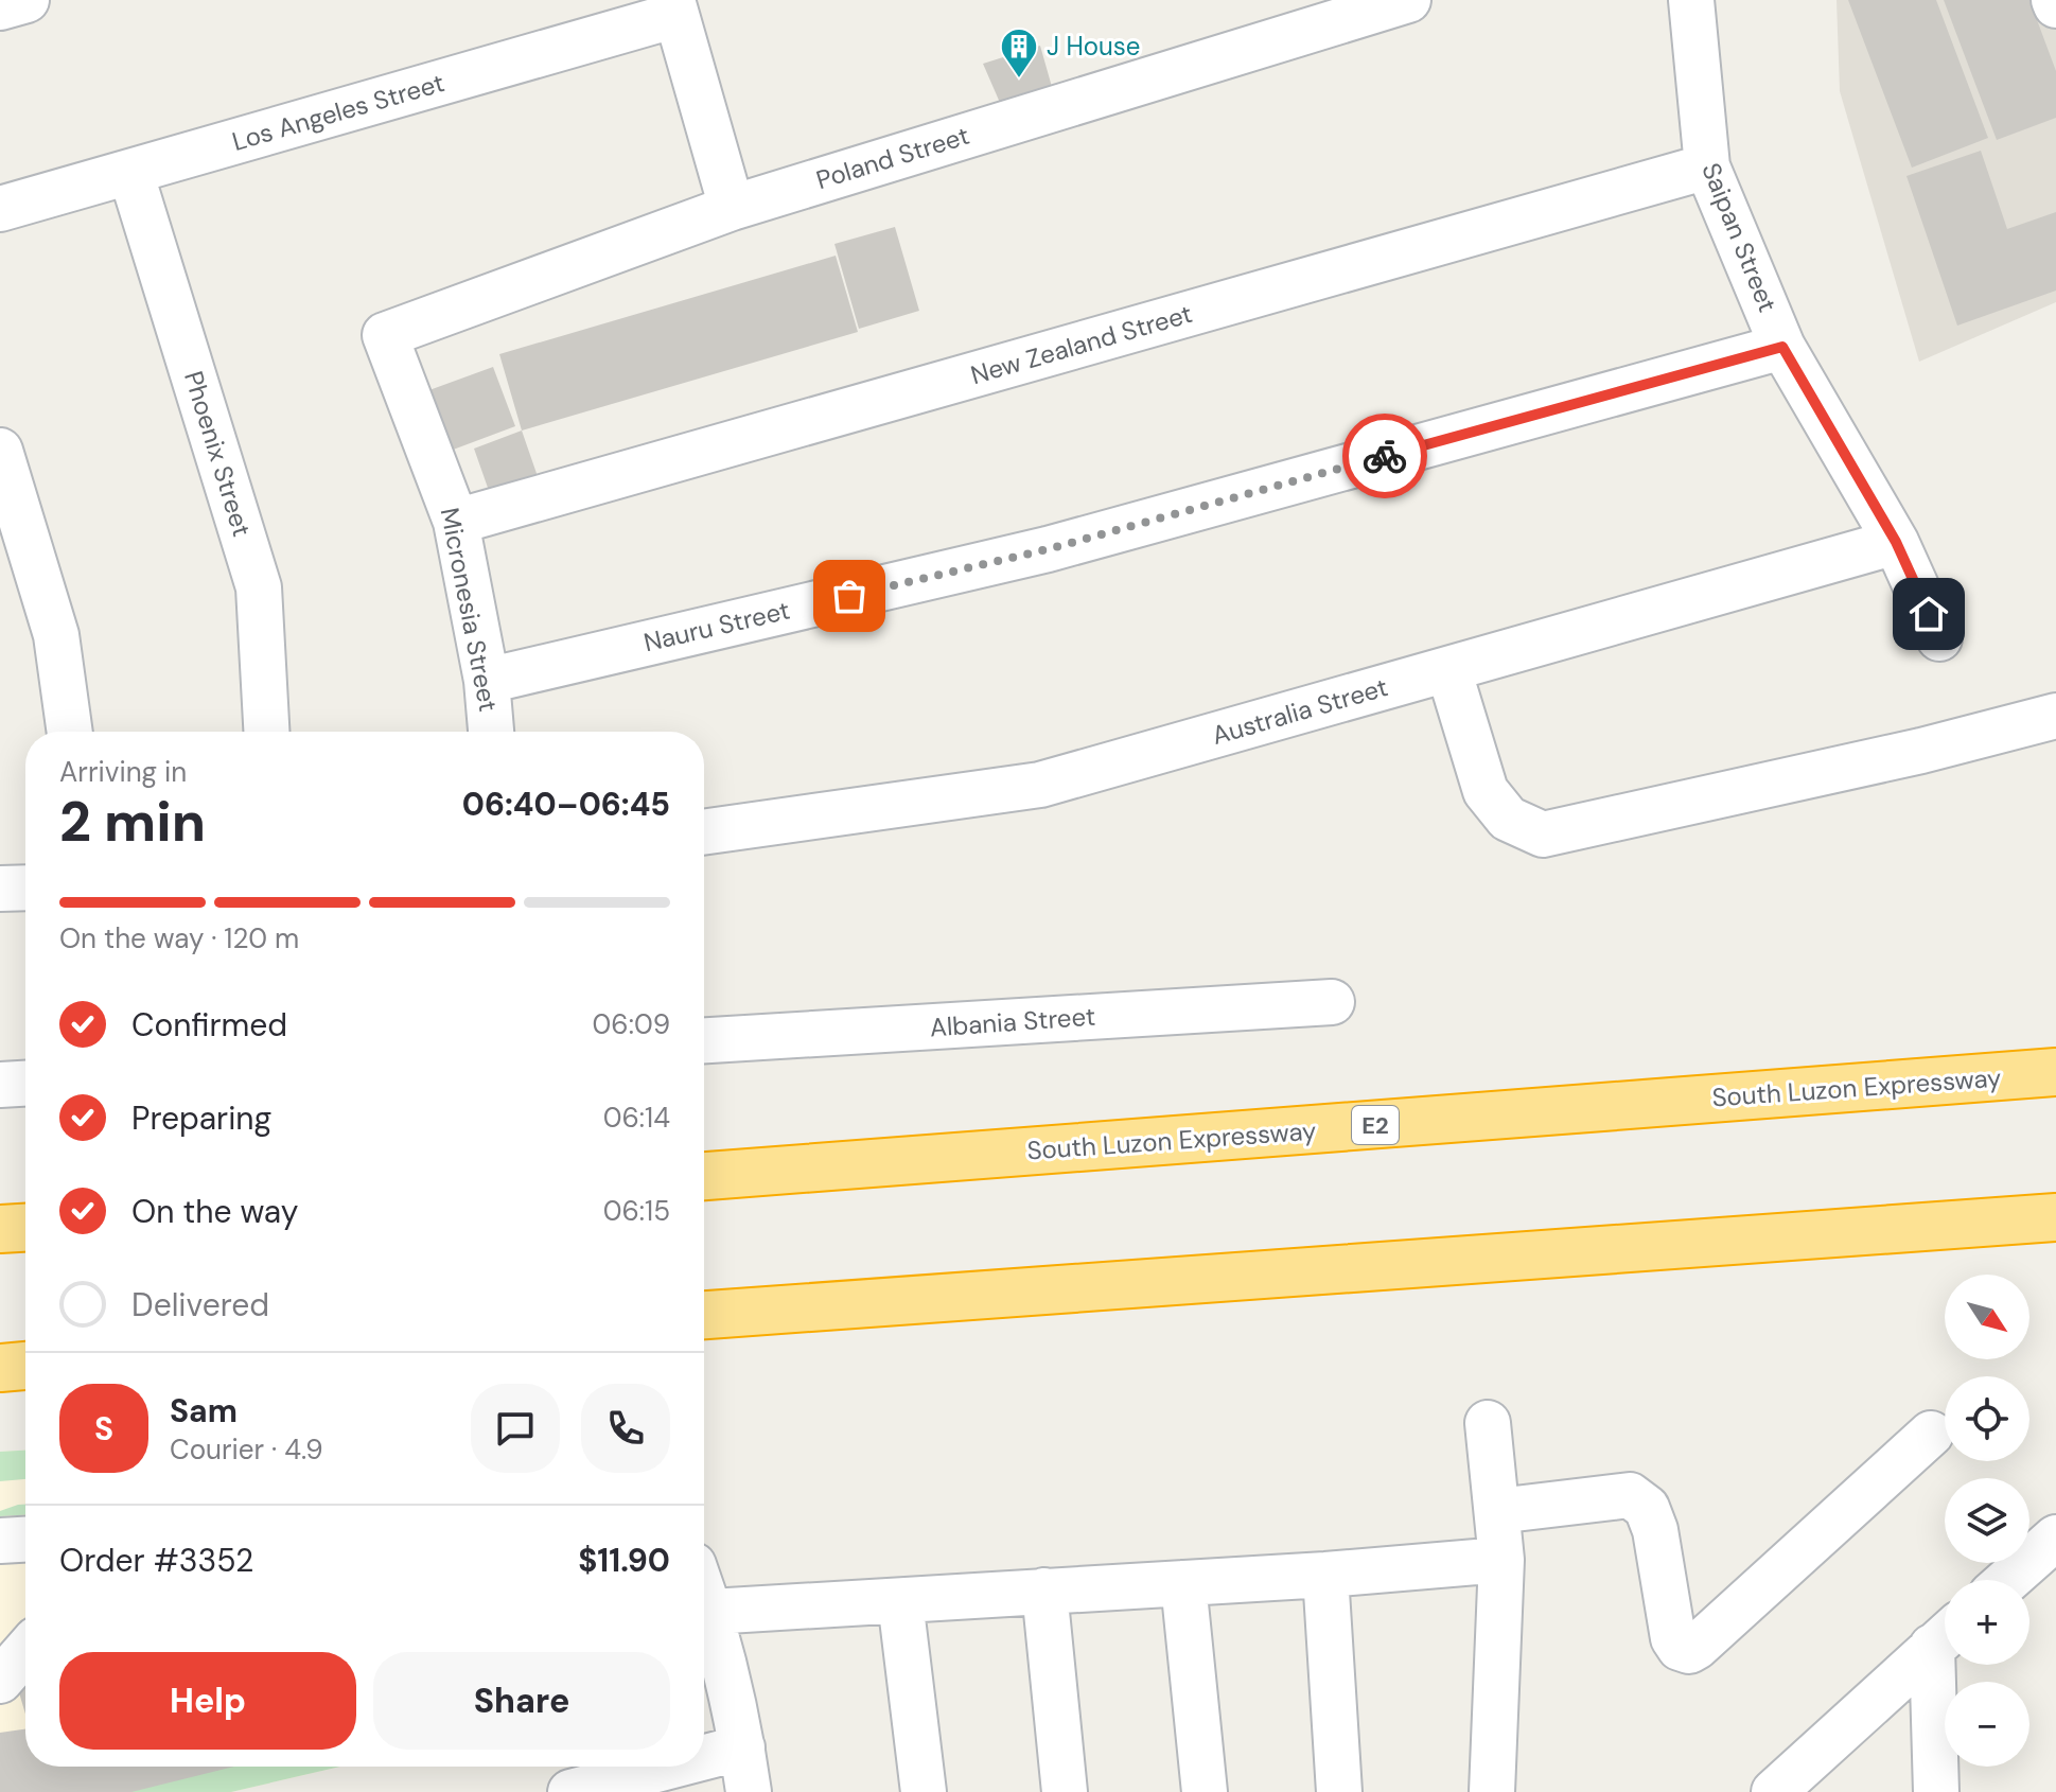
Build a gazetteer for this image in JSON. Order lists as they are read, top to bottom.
{
  "streets": {
    "highway": ["South Luzon Expressway", "E2"],
    "street": [
      "Los Angeles Street",
      "Poland Street",
      "Saipan Street",
      "New Zealand Street",
      "Phoenix Street",
      "Micronesia Street",
      "Nauru Street",
      "Australia Street",
      "Albania Street"
    ]
  },
  "crossings": [
    ["Los Angeles Street", "Phoenix Street"],
    ["Poland Street", "Micronesia Street"],
    ["Saipan Street", "New Zealand Street"],
    ["Saipan Street", "Nauru Street"],
    ["Saipan Street", "Australia Street"],
    ["New Zealand Street", "Micronesia Street"],
    ["Micronesia Street", "Nauru Street"]
  ],
  "places": {
    "building": ["J House"]
  },
  "north": "bottom right",
  "page": {
    "heading": ["2 min", "Arriving in", "06:40–06:45"],
    "panel": [
      "Sam",
      "Courier · 4.9",
      "Order #3352",
      "$11.90"
    ],
    "bar": "On the way · 120 m",
    "list": [
      ["Confirmed", "06:09"],
      ["Preparing", "06:14"],
      ["On the way", "06:15"],
      "Delivered"
    ],
    "map_buttons": ["+", "−"],
    "round": "S",
    "buttons": ["Help", "Share"]
  }
}
